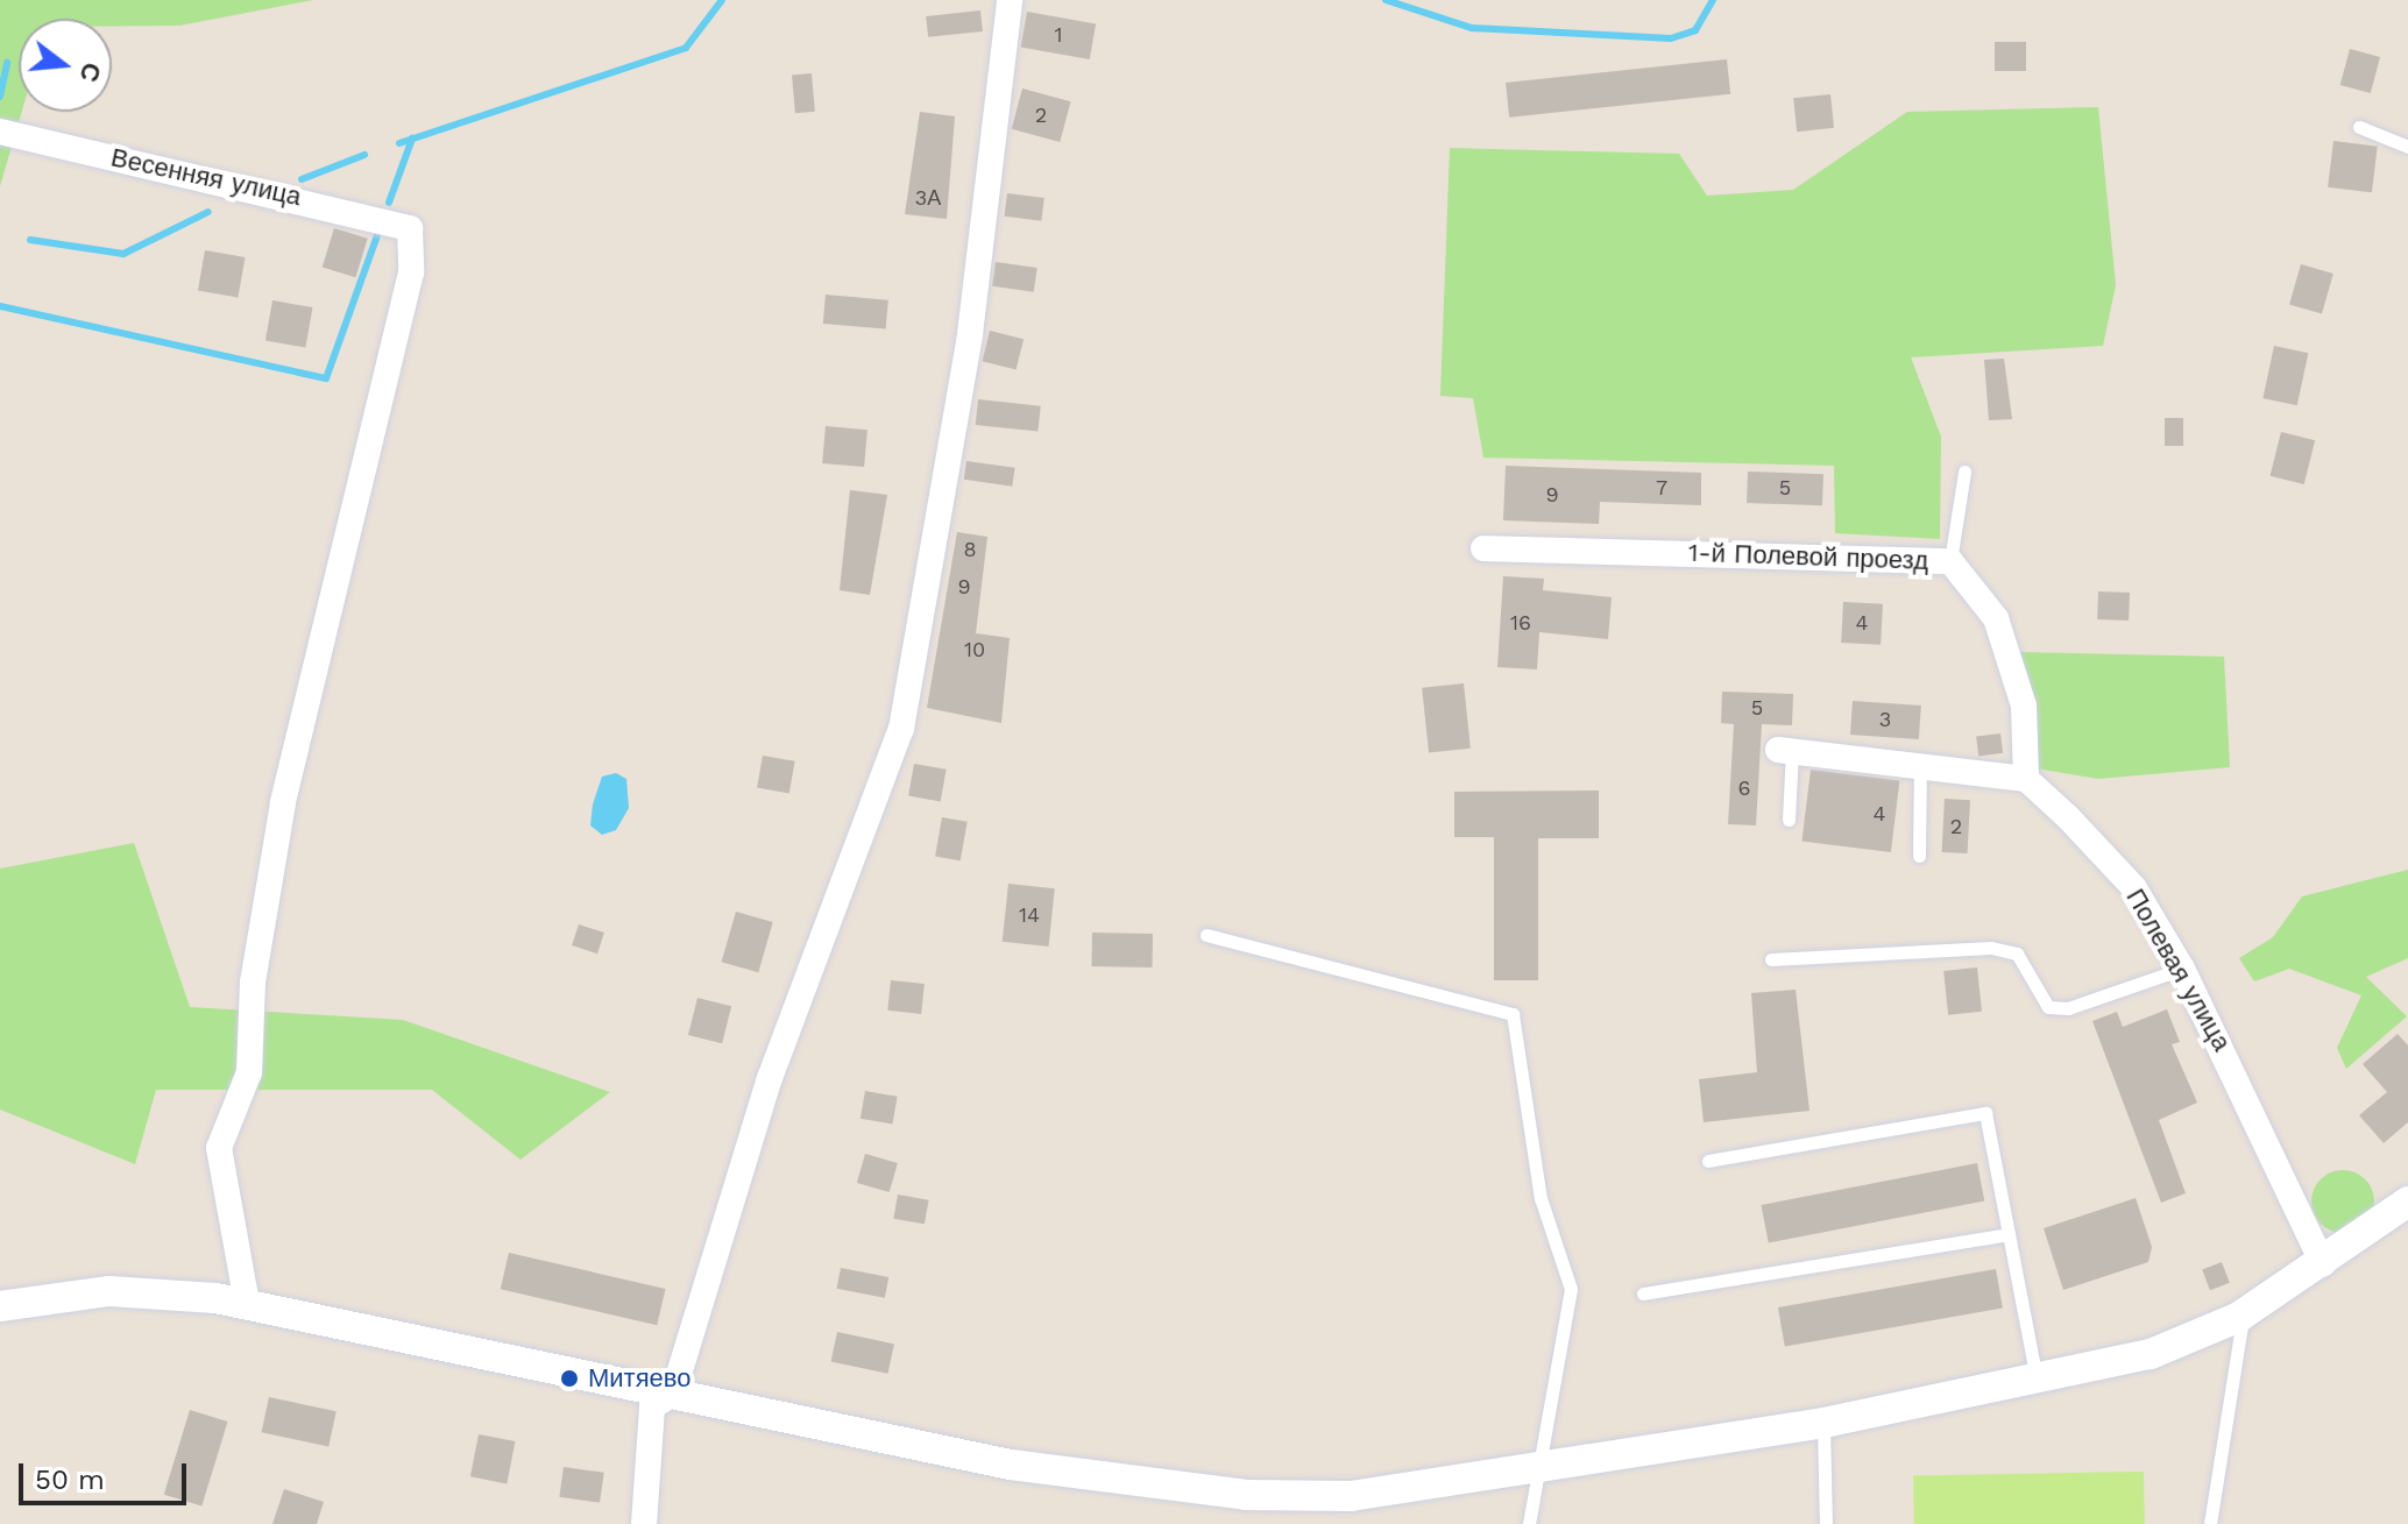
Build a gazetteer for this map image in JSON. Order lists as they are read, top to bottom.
{
  "streets": {
    "street": ["Весенняя улица", "1-й Полевой проезд", "Полевая улица"]
  },
  "crossings": [
    ["1-й Полевой проезд", "Полевая улица"]
  ],
  "places": ["Митяево"],
  "house_numbers": [
    "1",
    "2",
    "3А",
    "7",
    "5",
    "9",
    "8",
    "9",
    "16",
    "4",
    "10",
    "5",
    "3",
    "6",
    "4",
    "2",
    "14"
  ],
  "scale_bar": "50 m",
  "north": "right"
}
